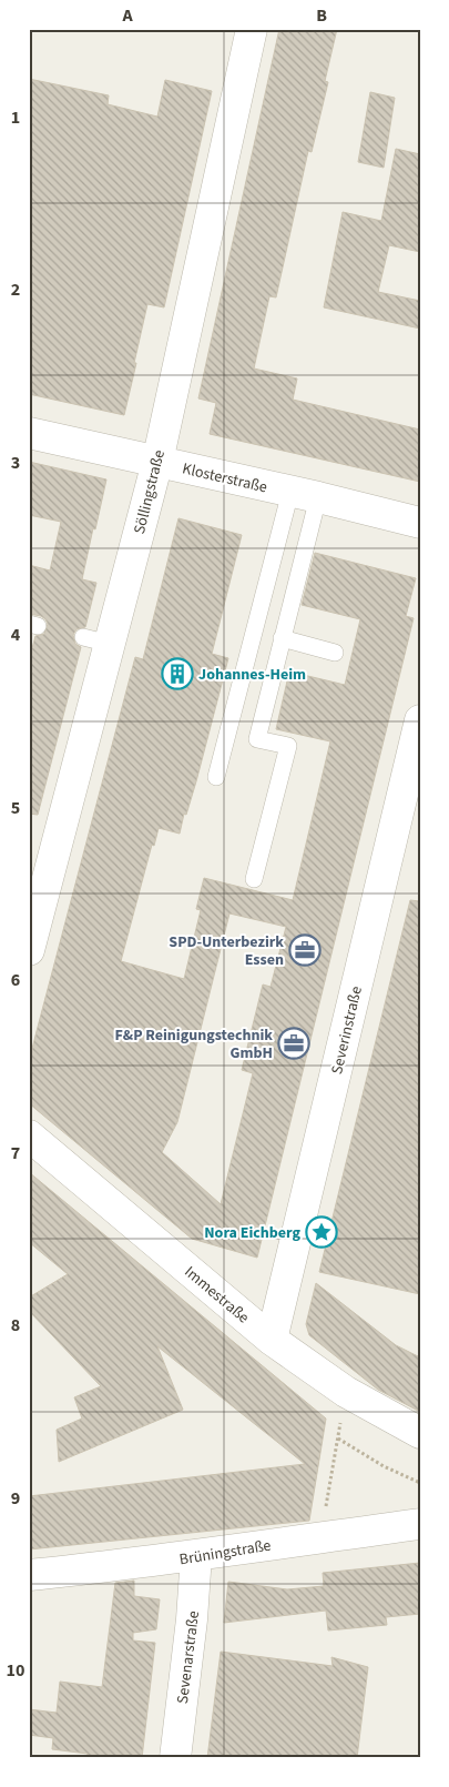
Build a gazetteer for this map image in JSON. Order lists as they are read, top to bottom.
{
  "streets": {
    "street": [
      "Klosterstraße",
      "Söllingstraße",
      "Severinstraße",
      "Immestraße",
      "Brüningstraße",
      "Sevenarstraße"
    ]
  },
  "crossings": [
    ["Klosterstraße", "Söllingstraße"],
    ["Severinstraße", "Immestraße"],
    ["Brüningstraße", "Sevenarstraße"]
  ],
  "places": {
    "building": ["Johannes-Heim"],
    "office": ["SPD-Unterbezirk Essen", "F&P Reinigungstechnik GmbH"],
    "place": ["Nora Eichberg"]
  },
  "grid": {
    "columns": ["A", "B"],
    "rows": [
      "1",
      "2",
      "3",
      "4",
      "5",
      "6",
      "7",
      "8",
      "9",
      "10"
    ]
  }
}
